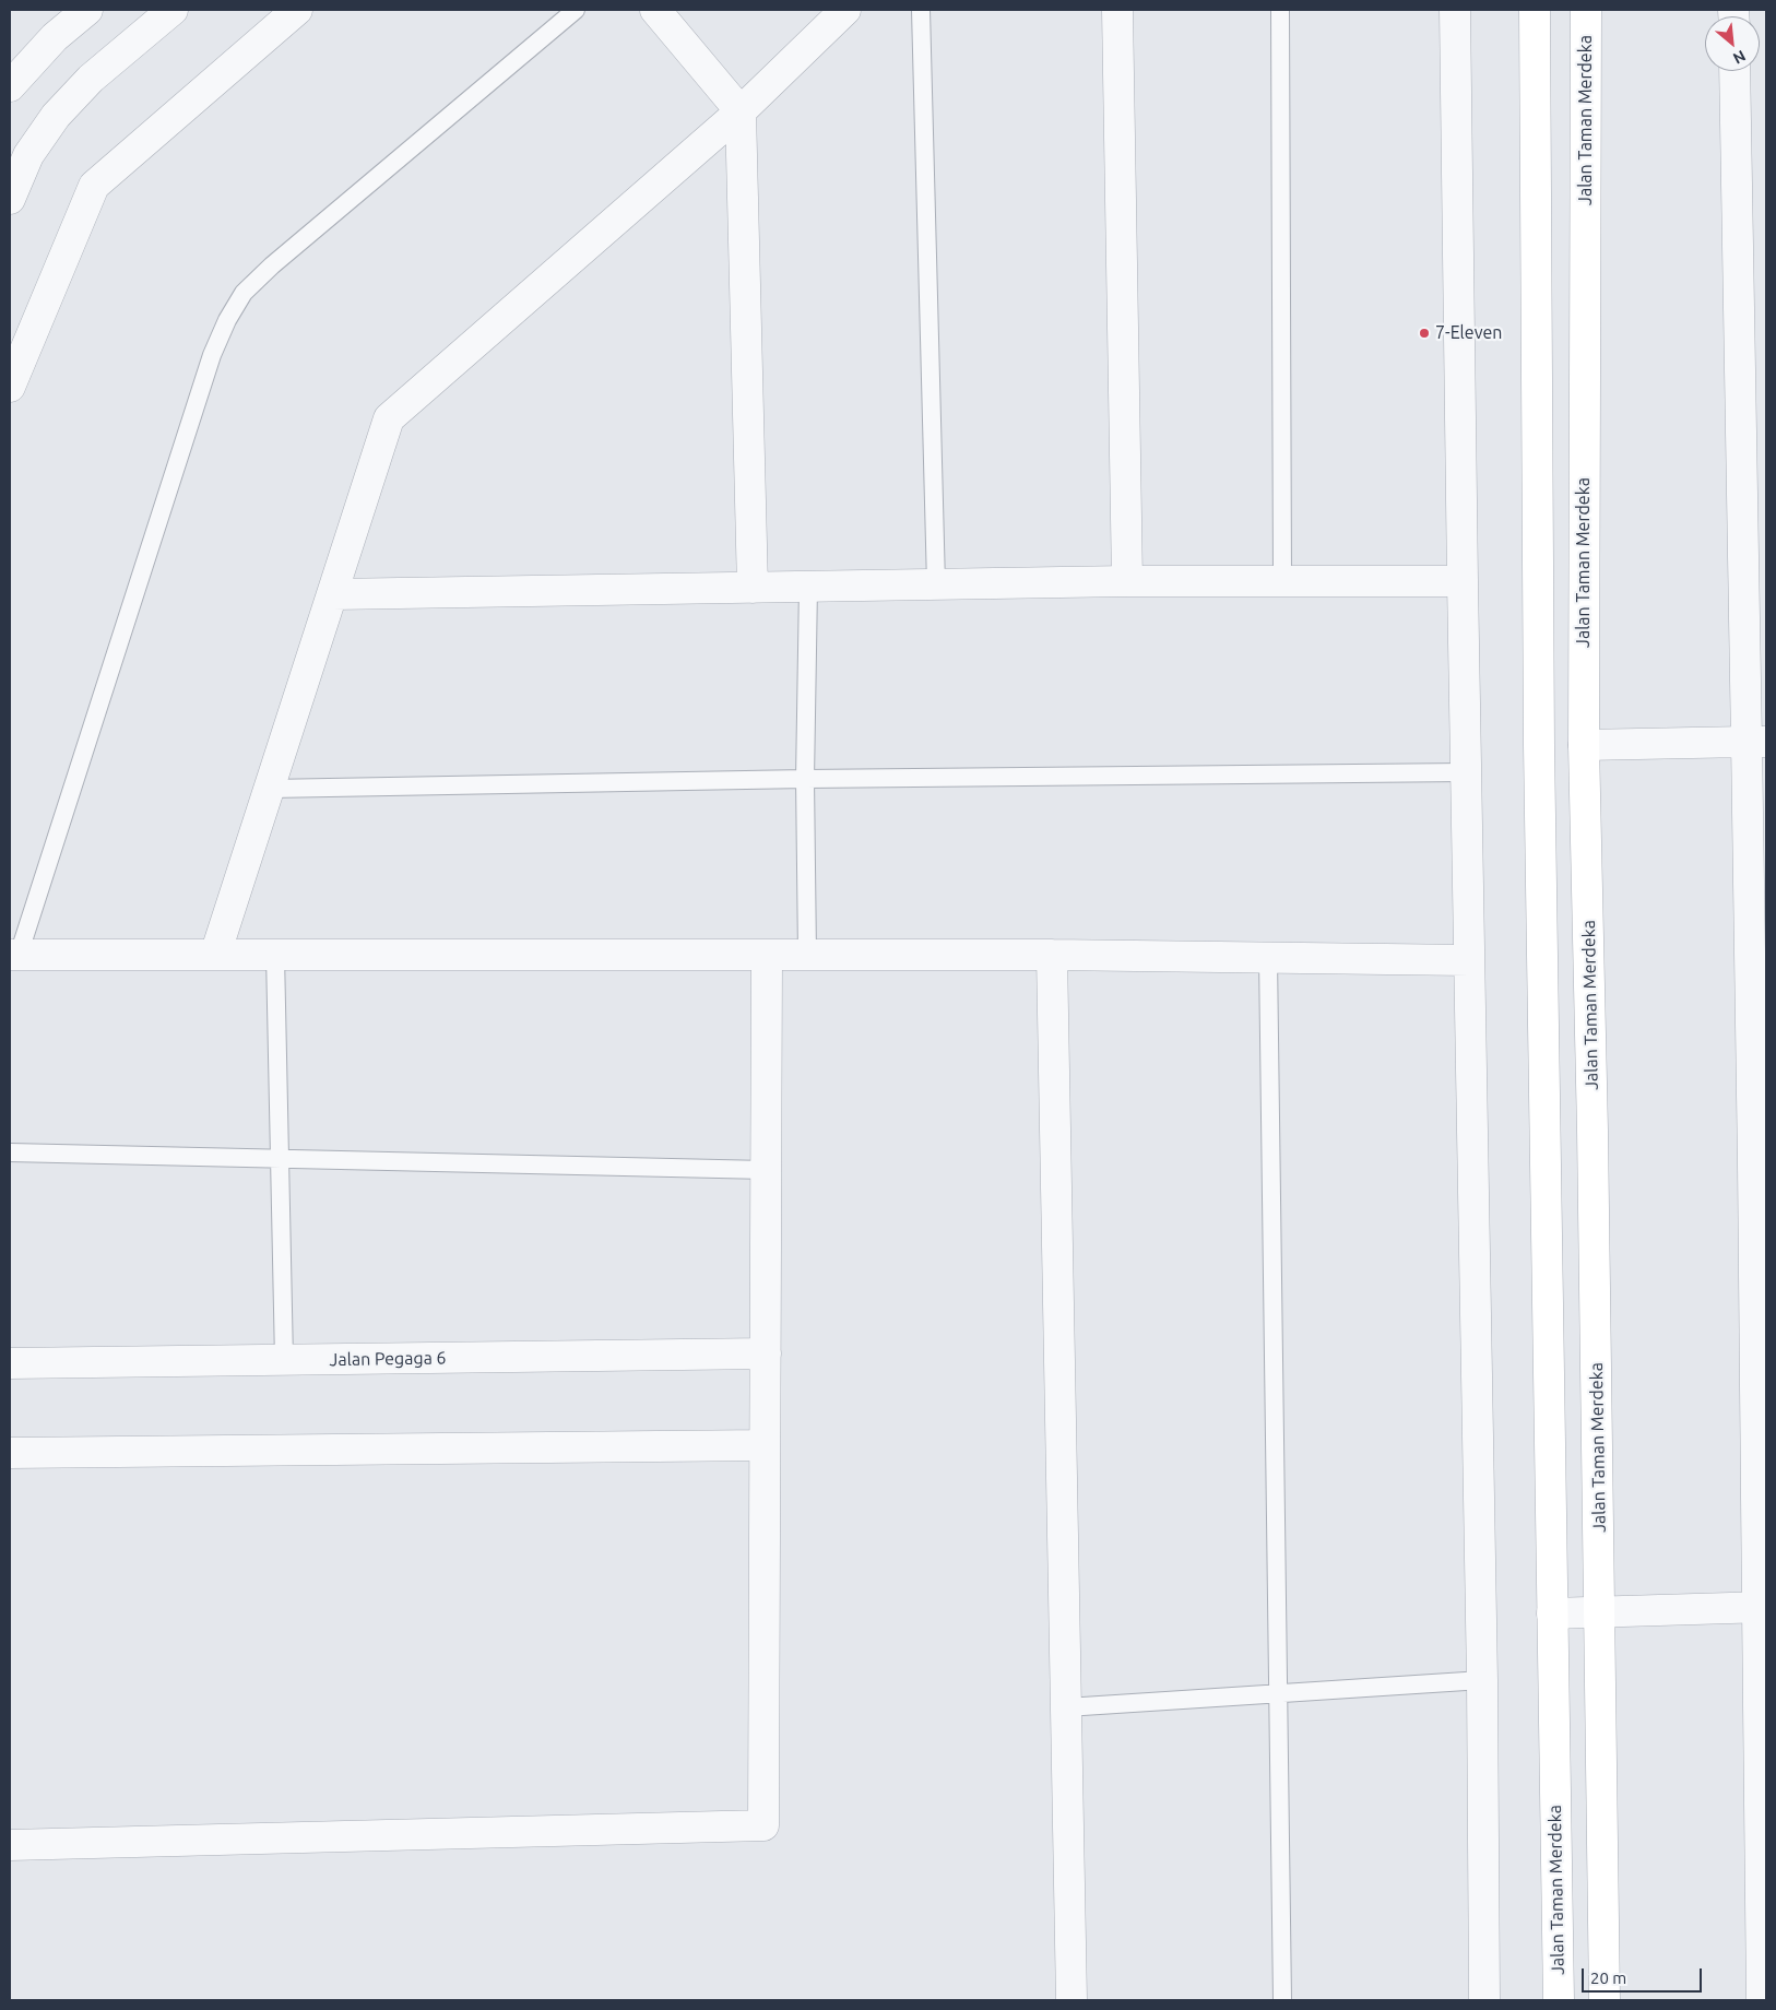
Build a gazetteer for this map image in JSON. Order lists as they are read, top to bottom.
{
  "streets": {
    "main road": ["Jalan Taman Merdeka"],
    "street": ["Jalan Pegaga 6"]
  },
  "places": ["7-Eleven"],
  "scale_bar": "20 m",
  "north": "bottom right"
}
